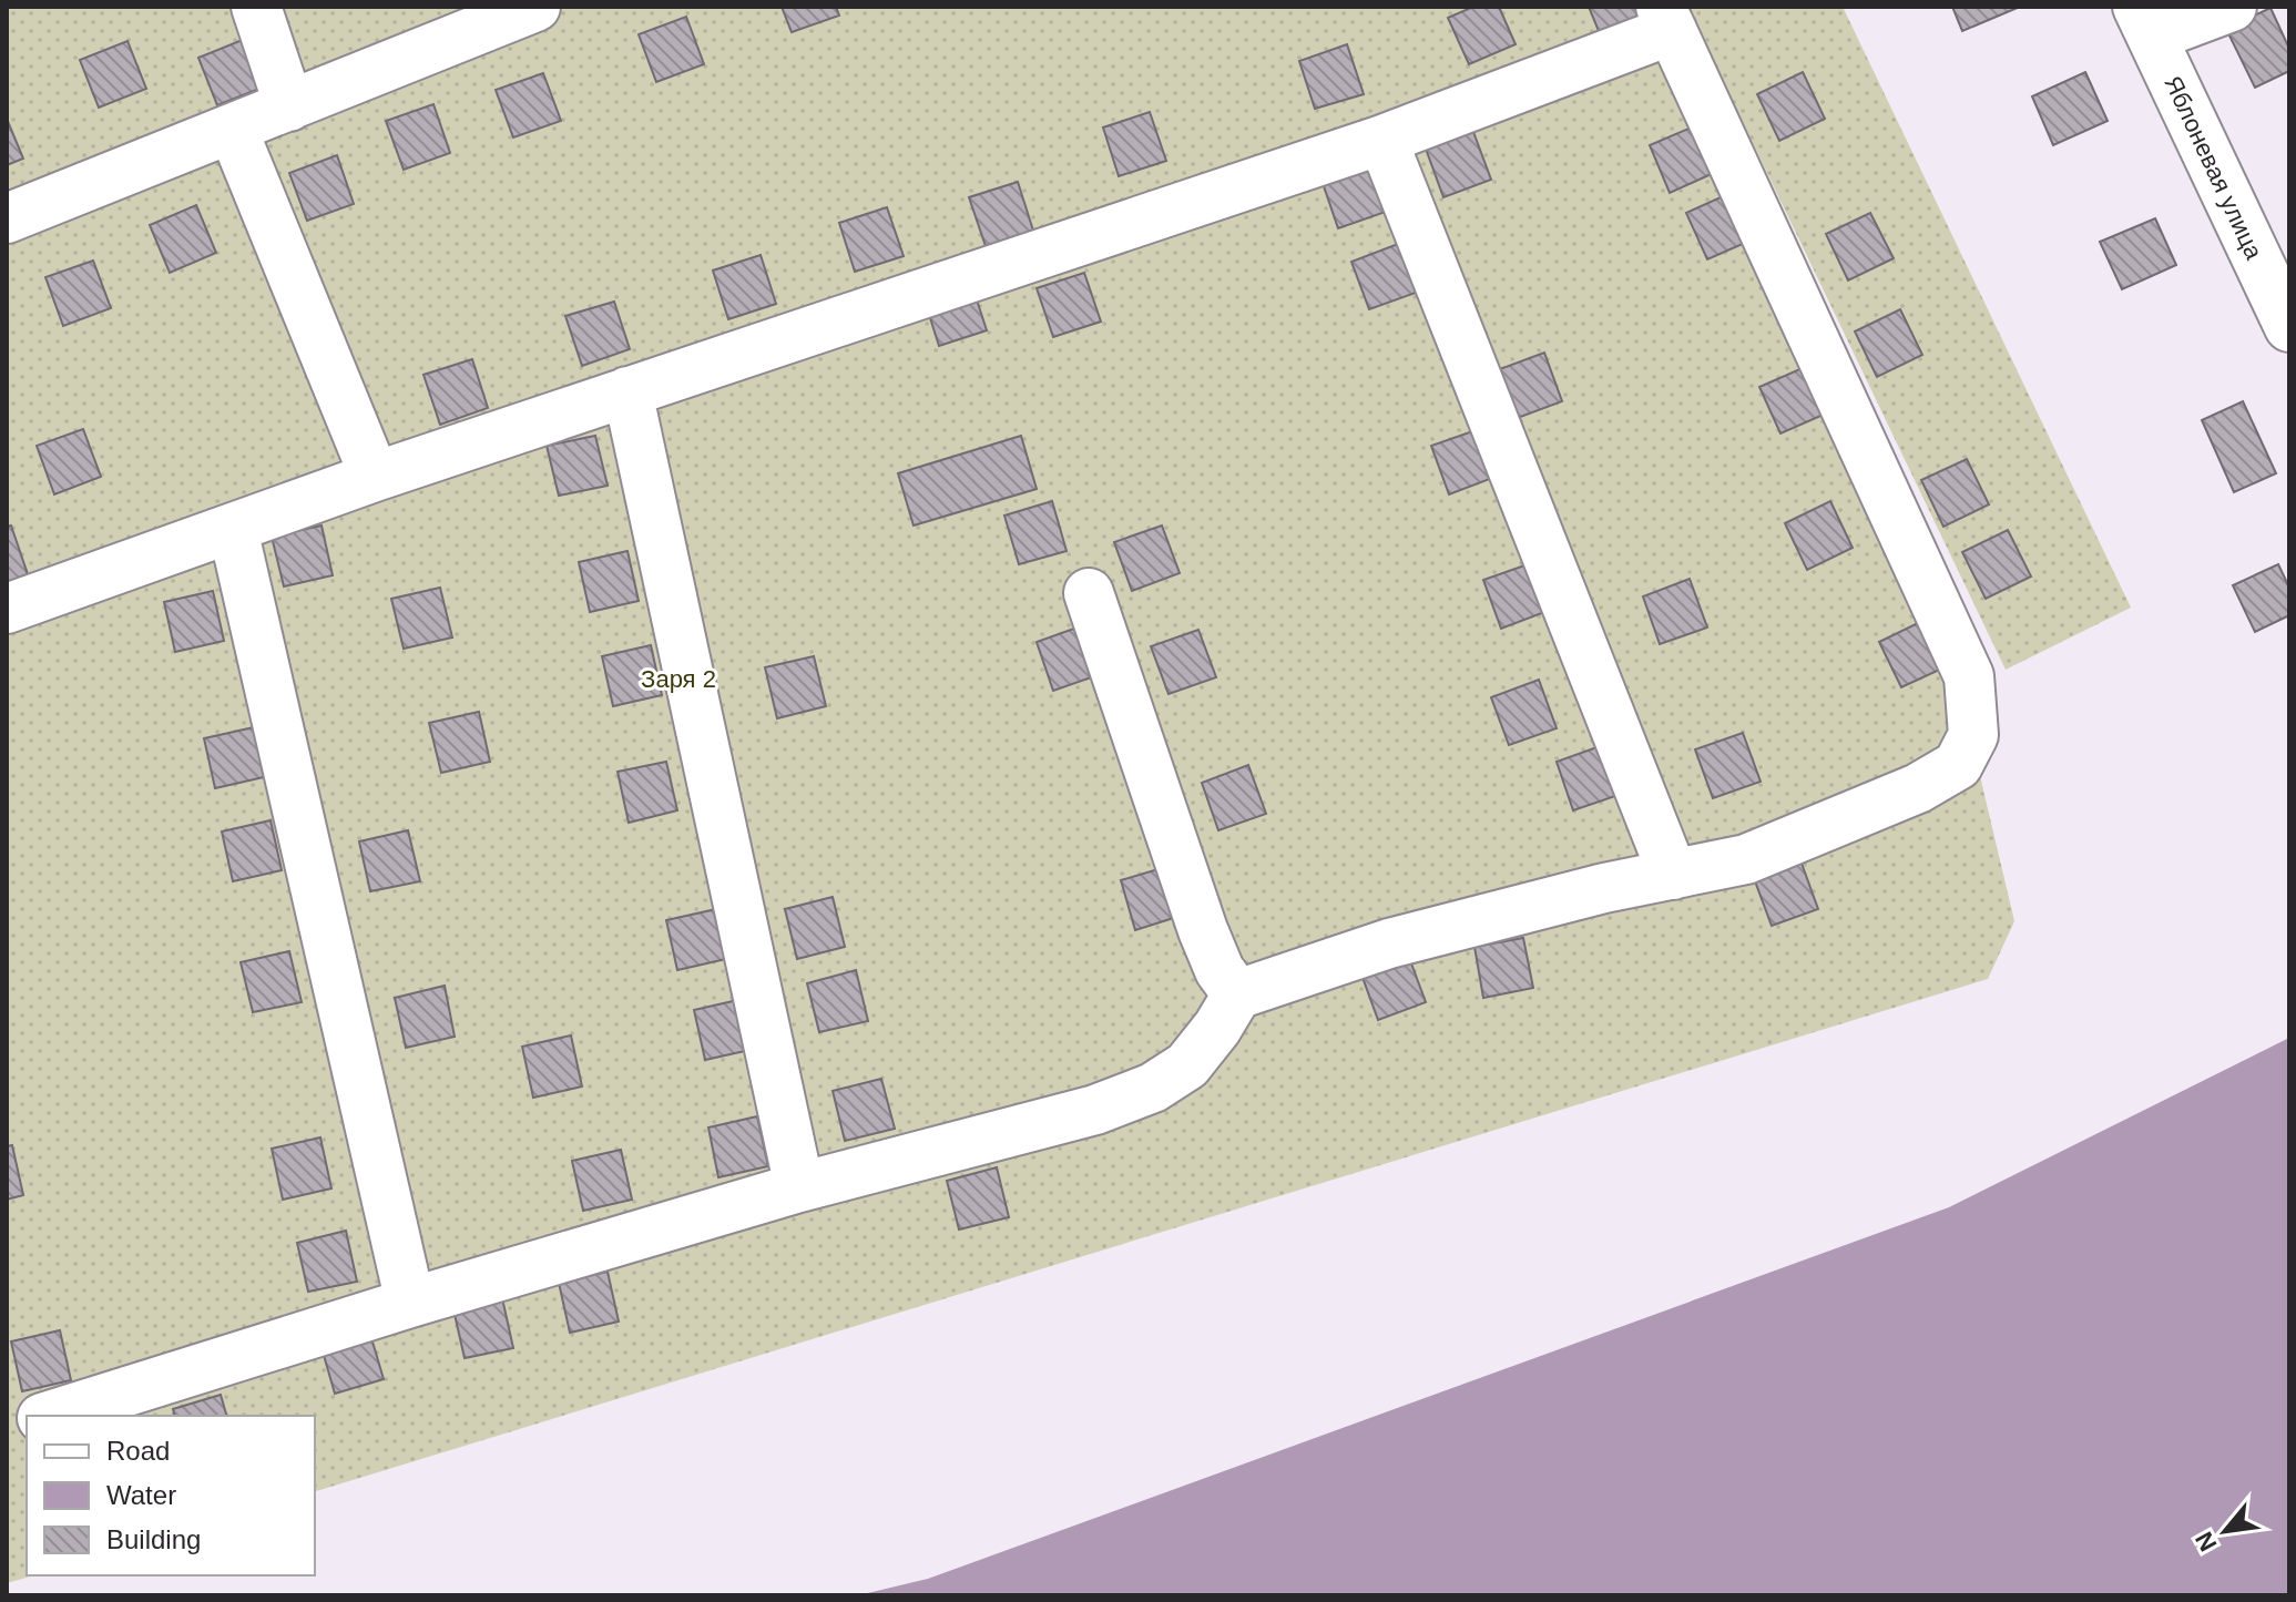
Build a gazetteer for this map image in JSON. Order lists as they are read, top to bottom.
{
  "streets": {
    "street": ["Яблоневая улица"]
  },
  "parks": ["Заря 2"],
  "legend": ["Road", "Water", "Building"],
  "north": "bottom left"
}
